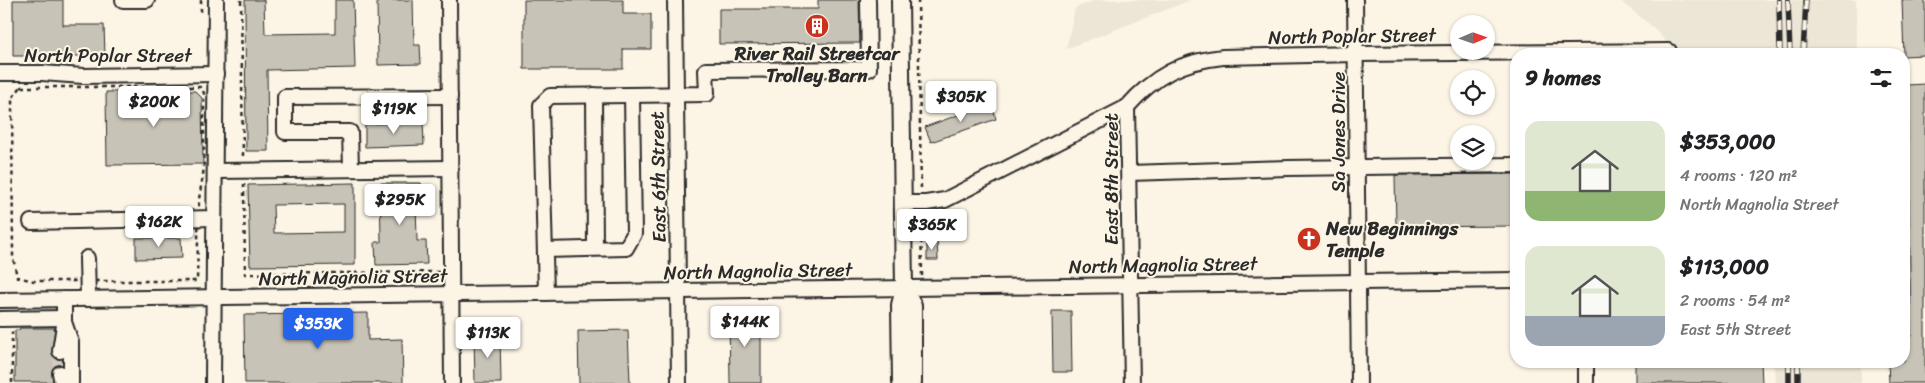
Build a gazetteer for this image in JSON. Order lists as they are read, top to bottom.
{
  "streets": {
    "street": [
      "North Poplar Street",
      "Sa Jones Drive",
      "East 6th Street",
      "East 8th Street",
      "North Magnolia Street"
    ]
  },
  "crossings": [
    ["North Poplar Street", "Sa Jones Drive"],
    ["North Poplar Street", "East 8th Street"],
    ["Sa Jones Drive", "North Magnolia Street"],
    ["East 6th Street", "North Magnolia Street"],
    ["East 8th Street", "North Magnolia Street"]
  ],
  "places": {
    "building": ["River Rail Streetcar Trolley Barn"],
    "church": ["New Beginnings Temple"]
  },
  "north": "right",
  "page": {
    "heading": "9 homes",
    "price": [
      "$305K",
      "$200K",
      "$119K",
      "$295K",
      "$162K",
      "$365K",
      "$144K",
      "$353K",
      "$113K"
    ],
    "list": [
      {
        "name": "$353,000",
        "note": "4 rooms · 120 m² · North Magnolia Street"
      },
      {
        "name": "$113,000",
        "note": "2 rooms · 54 m² · East 5th Street"
      }
    ]
  }
}
